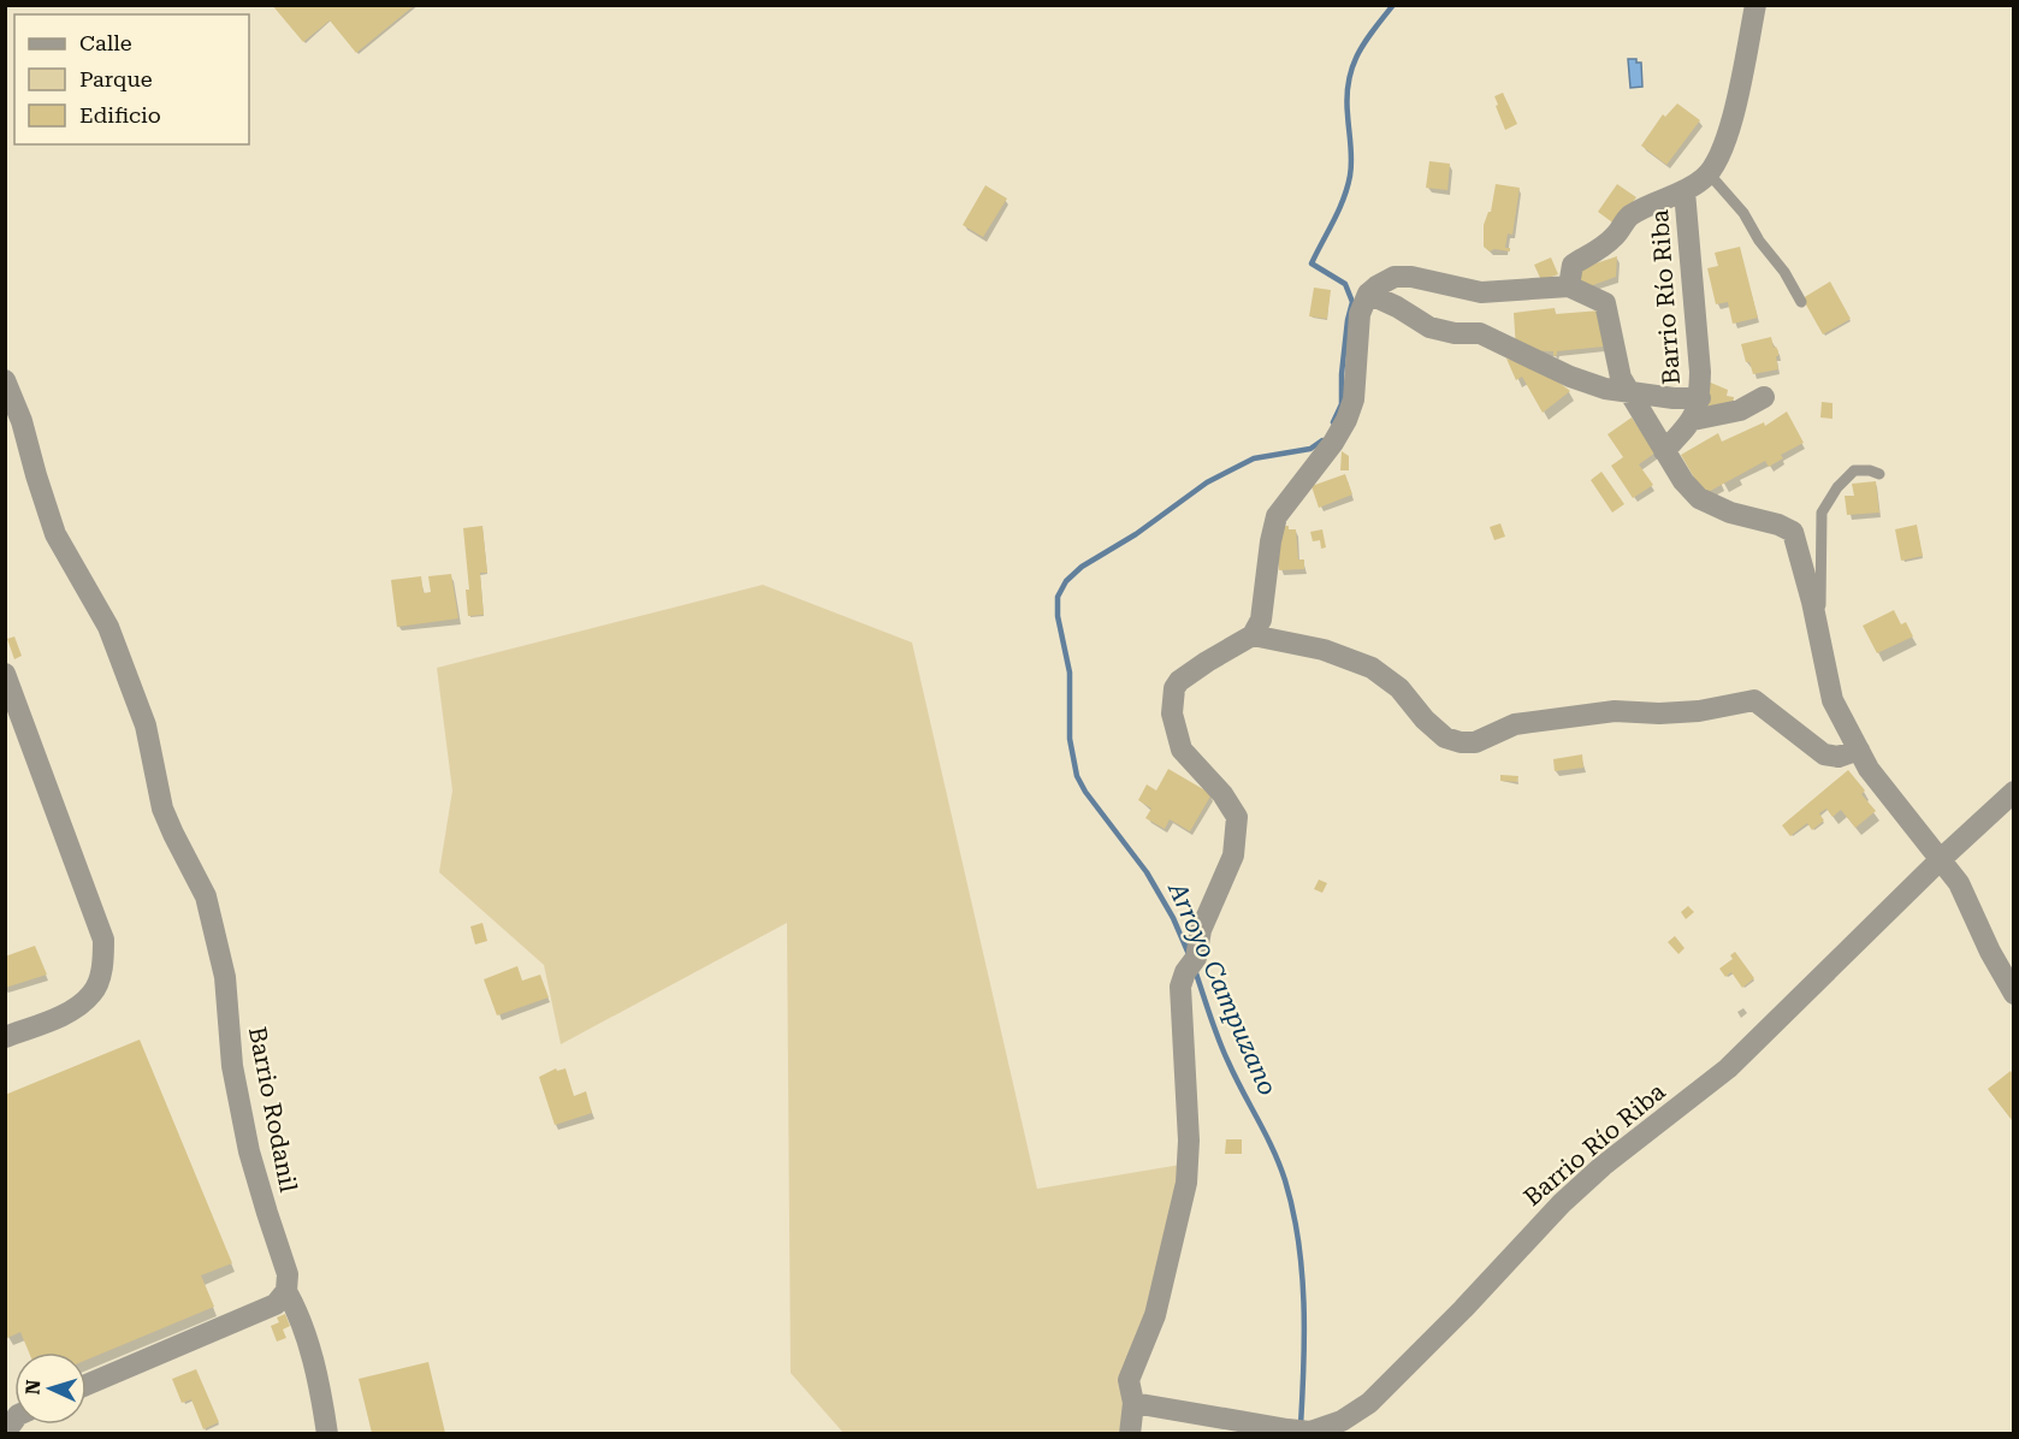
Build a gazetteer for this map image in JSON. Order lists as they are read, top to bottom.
{
  "streets": {
    "street": ["Barrio Río Riba", "Barrio Rodanil"]
  },
  "water": ["Arroyo Campuzano"],
  "legend": ["Calle", "Parque", "Edificio"],
  "north": "left"
}
